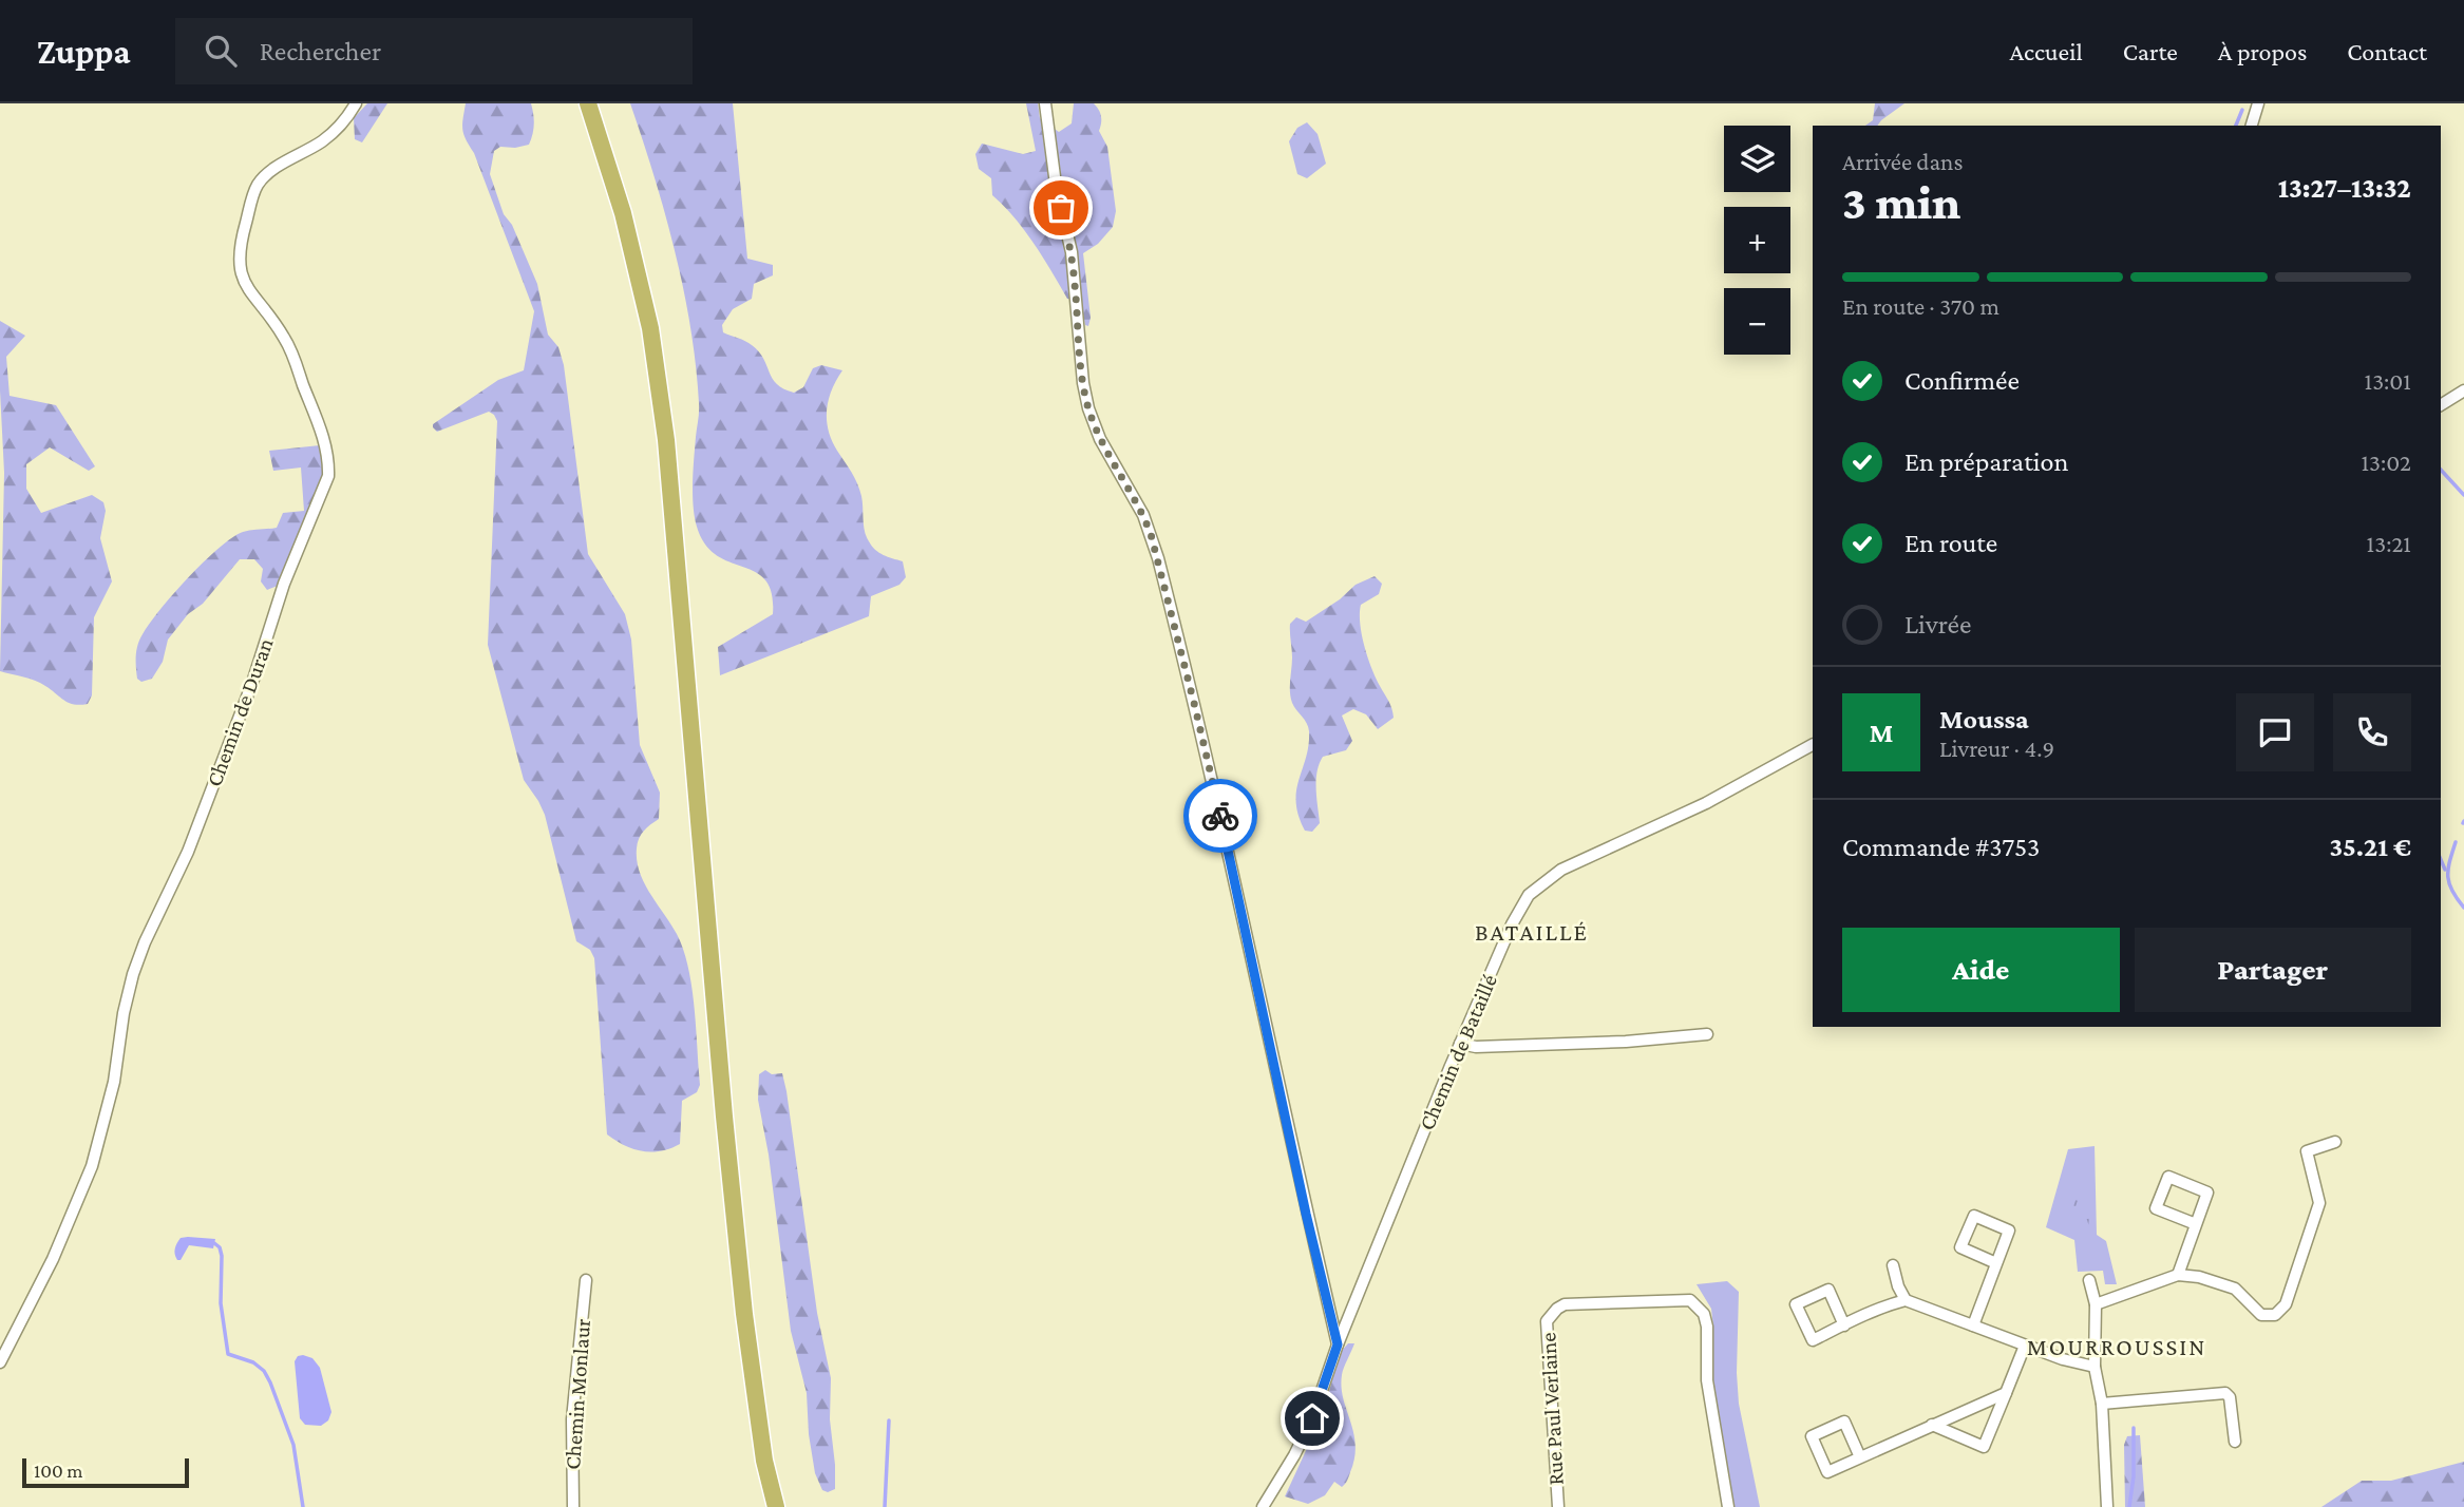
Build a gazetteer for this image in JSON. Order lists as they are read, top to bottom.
{
  "streets": {
    "street": [
      "Chemin de Duran",
      "Chemin de Bataillé",
      "Chemin Monlaur",
      "Rue Paul Verlaine"
    ]
  },
  "districts": ["BATAILLÉ", "MOURROUSSIN"],
  "scale_bar": "100 m",
  "page": {
    "header": "Zuppa",
    "search": "Rechercher",
    "nav": [
      "Accueil",
      "Carte",
      "À propos",
      "Contact"
    ],
    "map_buttons": ["+", "−"],
    "heading": ["3 min", "Arrivée dans", "13:27–13:32"],
    "panel": [
      "Moussa",
      "Livreur · 4.9",
      "Commande #3753",
      "35.21 €"
    ],
    "bar": "En route · 370 m",
    "list": [
      ["Confirmée", "13:01"],
      ["En préparation", "13:02"],
      ["En route", "13:21"],
      "Livrée"
    ],
    "round": "M",
    "buttons": ["Aide", "Partager"],
    "scale": "100 m"
  }
}
